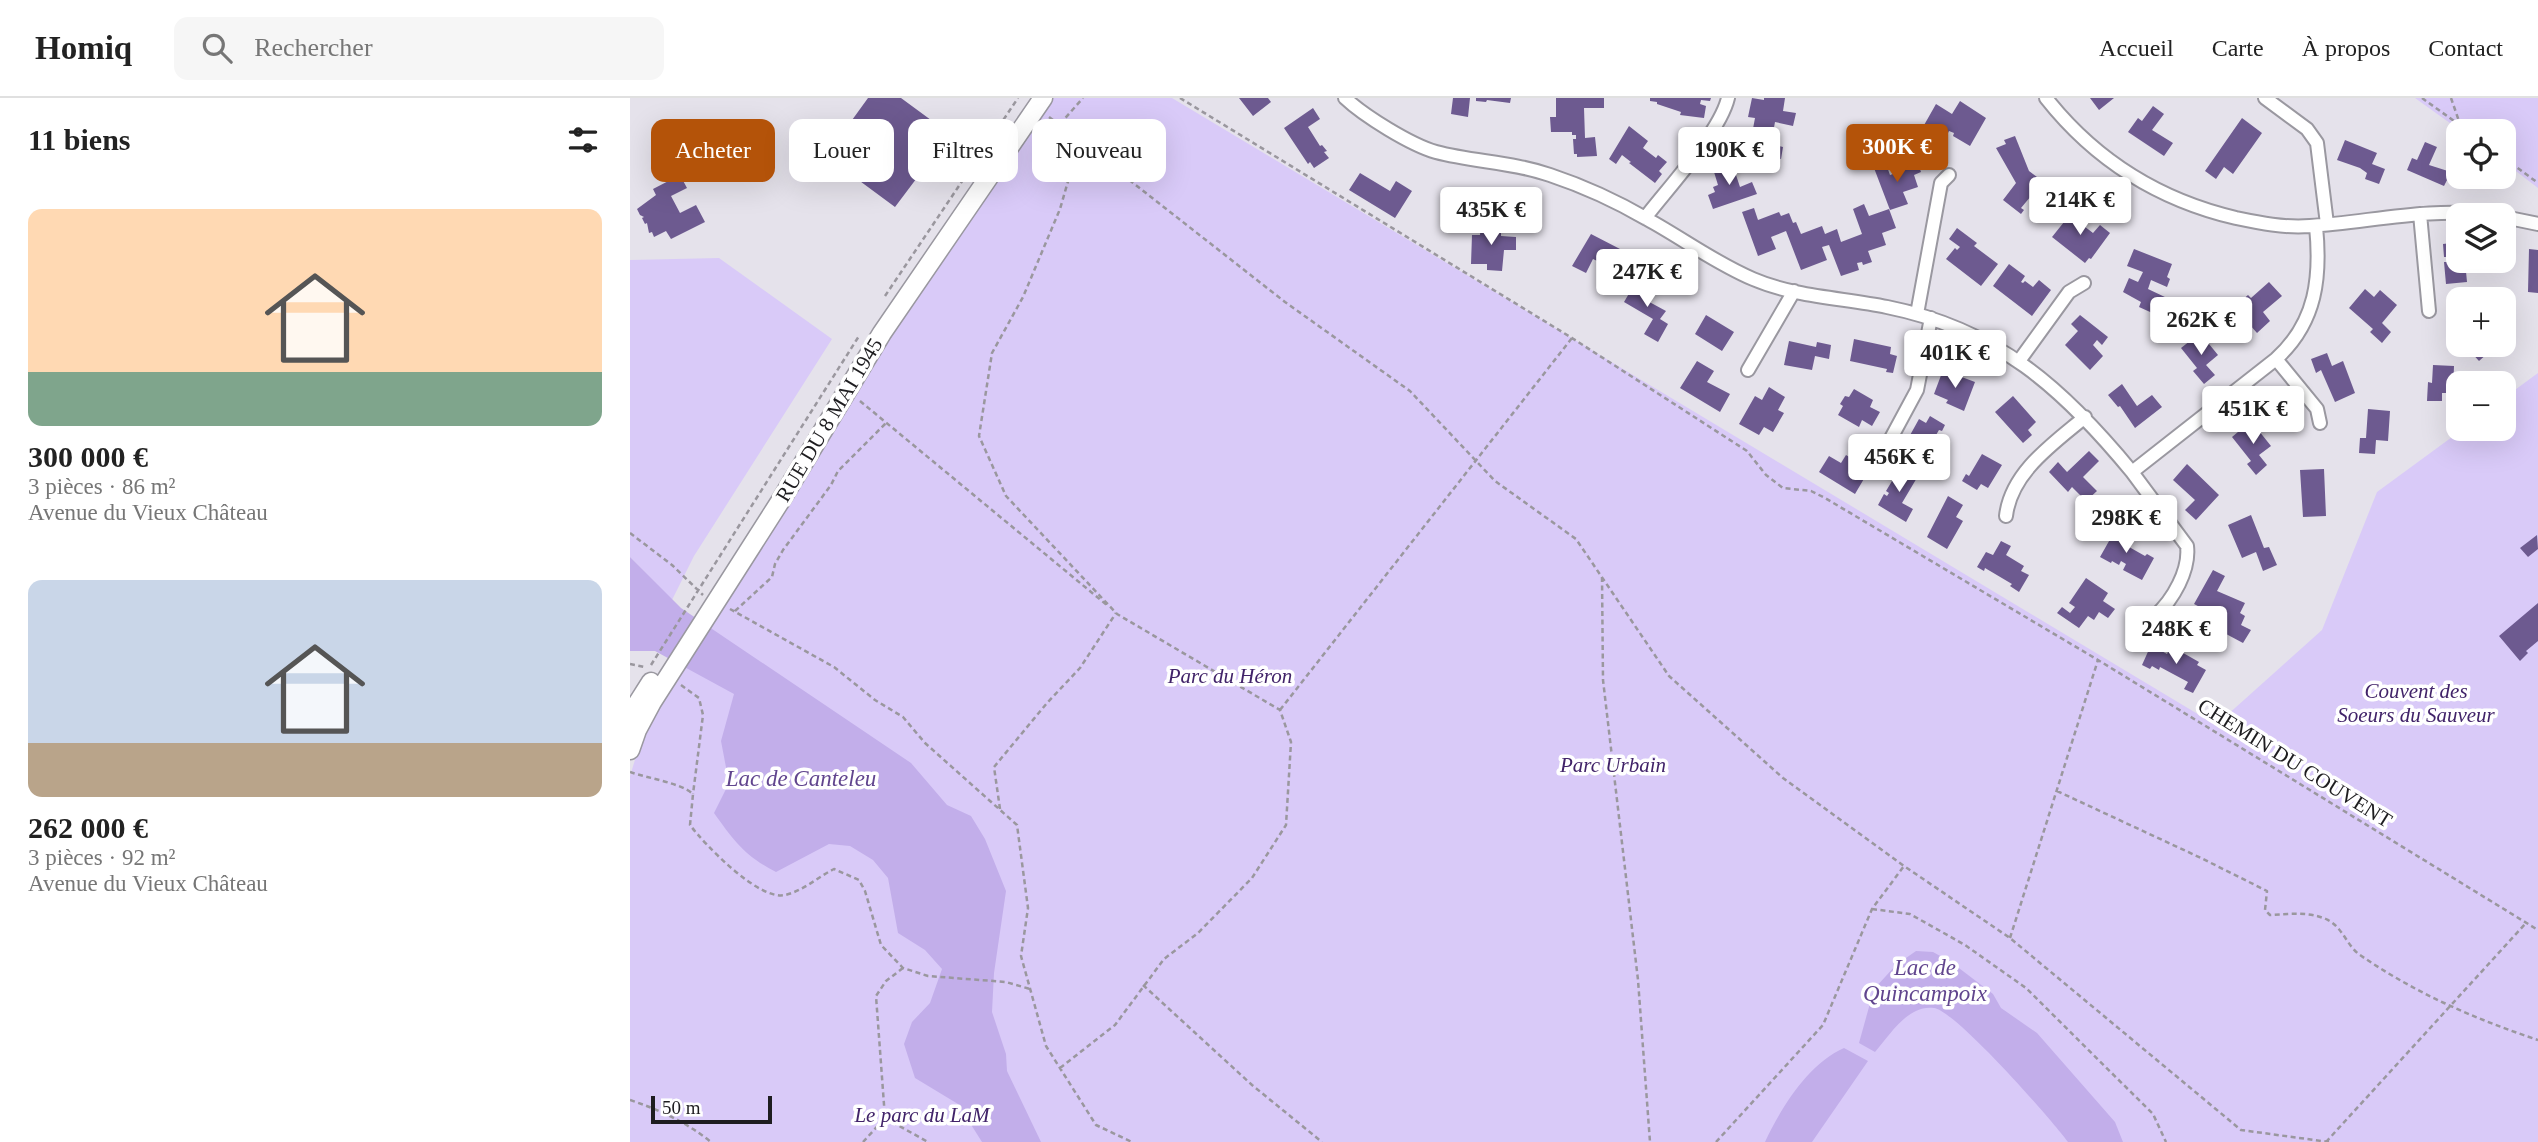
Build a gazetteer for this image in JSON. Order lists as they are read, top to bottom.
{
  "streets": {
    "main road": ["RUE DU 8 MAI 1945"],
    "path": ["CHEMIN DU COUVENT"]
  },
  "water": ["Lac de Canteleu", "Lac de Quincampoix"],
  "parks": [
    "Parc du Héron",
    "Couvent des Soeurs du Sauveur",
    "Parc Urbain",
    "Le parc du LaM"
  ],
  "scale_bar": "50 m",
  "page": {
    "header": "Homiq",
    "search": "Rechercher",
    "nav": [
      "Accueil",
      "Carte",
      "À propos",
      "Contact"
    ],
    "heading": "11 biens",
    "map_buttons": ["+", "−"],
    "chip": [
      "Acheter",
      "Louer",
      "Filtres",
      "Nouveau"
    ],
    "price": [
      "300K €",
      "190K €",
      "214K €",
      "435K €",
      "247K €",
      "262K €",
      "401K €",
      "451K €",
      "456K €",
      "298K €",
      "248K €"
    ],
    "list": [
      {
        "name": "300 000 €",
        "note": "3 pièces · 86 m² · Avenue du Vieux Château"
      },
      {
        "name": "262 000 €",
        "note": "3 pièces · 92 m² · Avenue du Vieux Château"
      }
    ],
    "scale": "50 m"
  }
}
